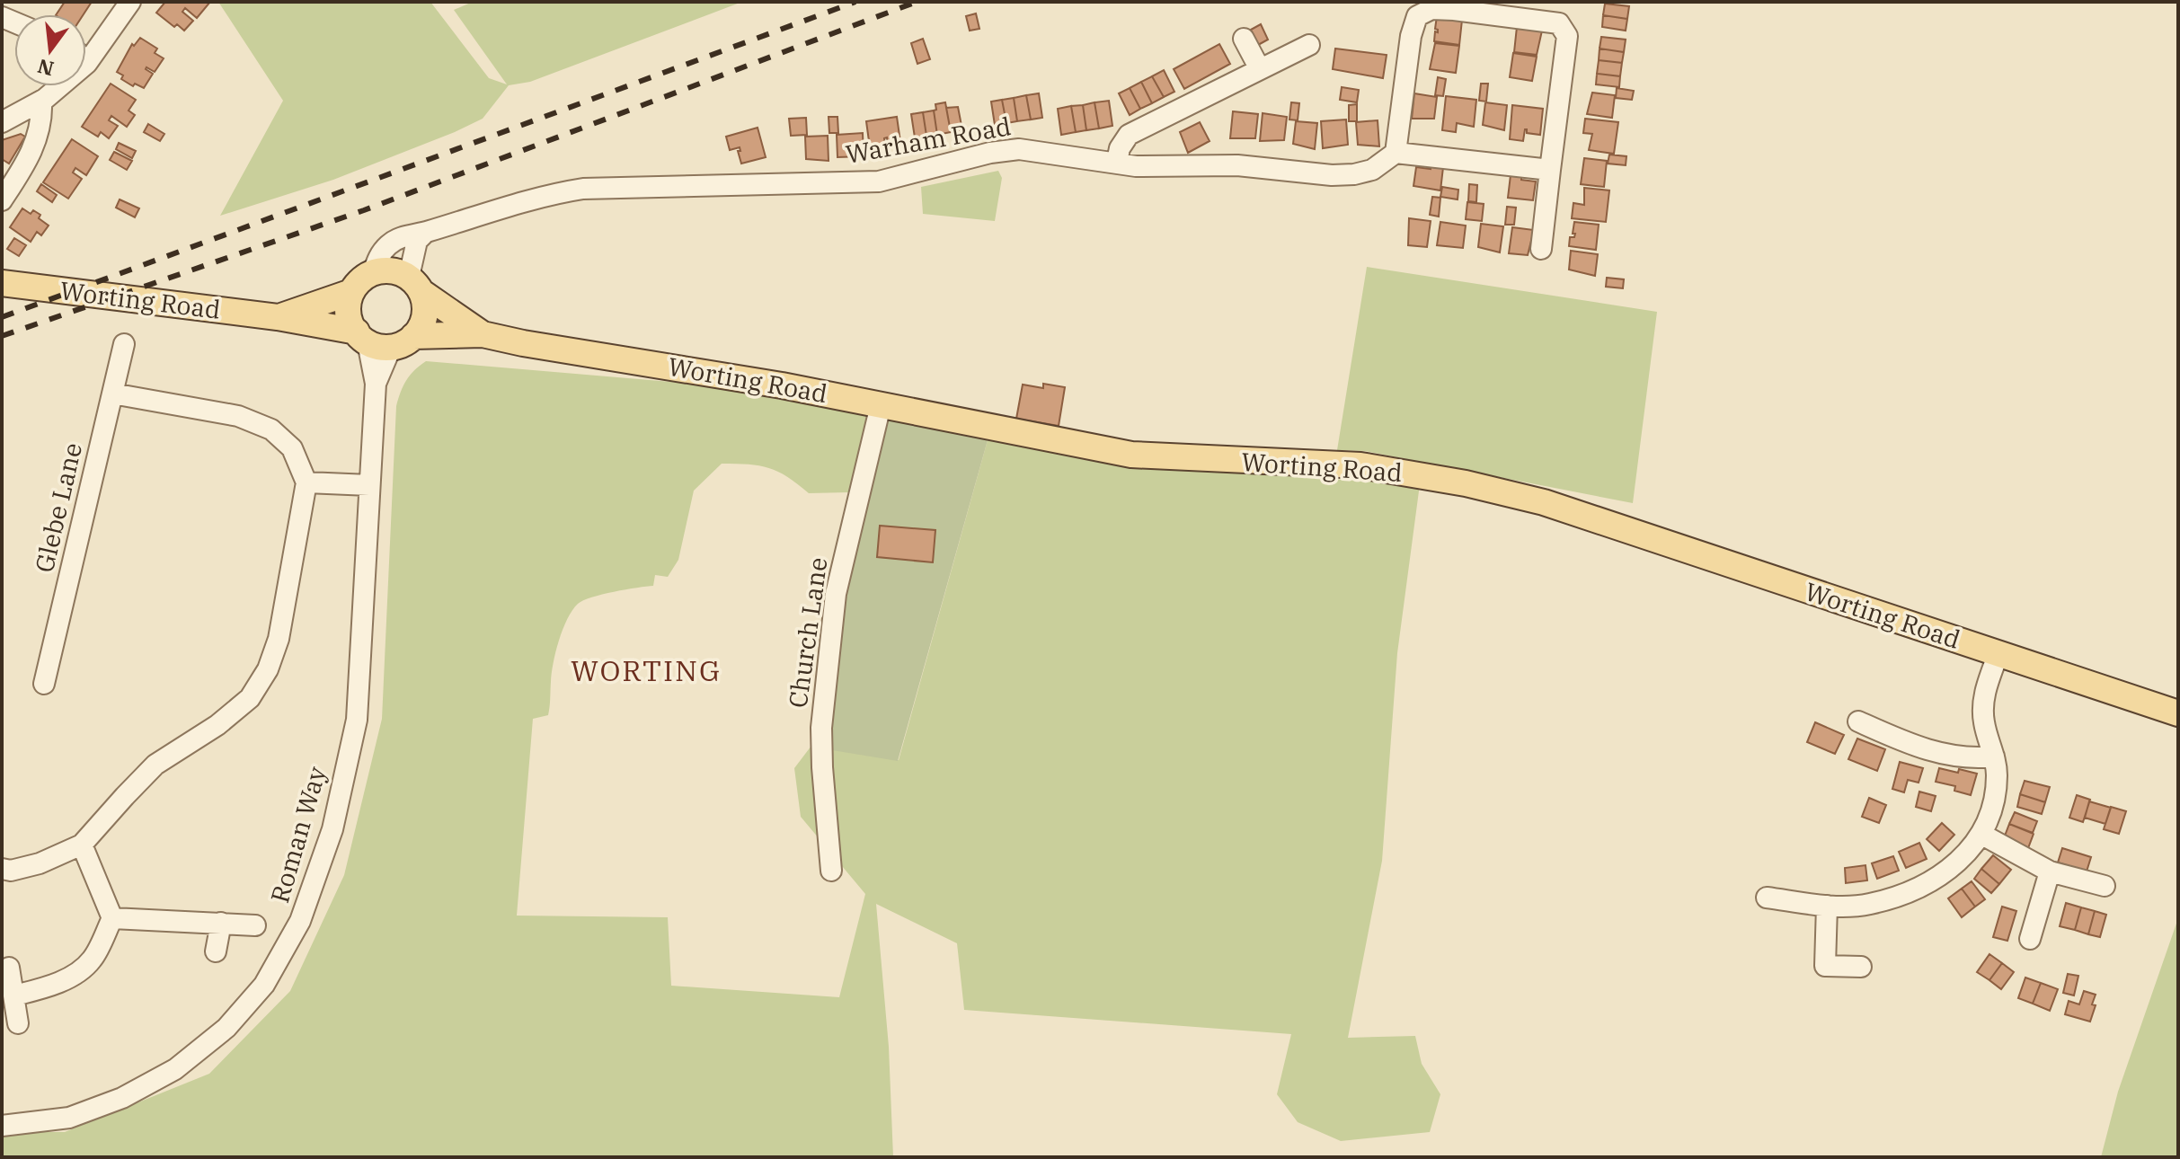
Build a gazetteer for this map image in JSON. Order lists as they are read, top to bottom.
{
  "streets": {
    "main road": ["Worting Road"],
    "street": [
      "Warham Road",
      "Glebe Lane",
      "Church Lane",
      "Roman Way"
    ]
  },
  "crossings": [
    ["Warham Road", "Worting Road"],
    ["Warham Road", "Roman Way"],
    ["Worting Road", "Church Lane"],
    ["Worting Road", "Roman Way"]
  ],
  "districts": ["WORTING"],
  "north": "bottom"
}
